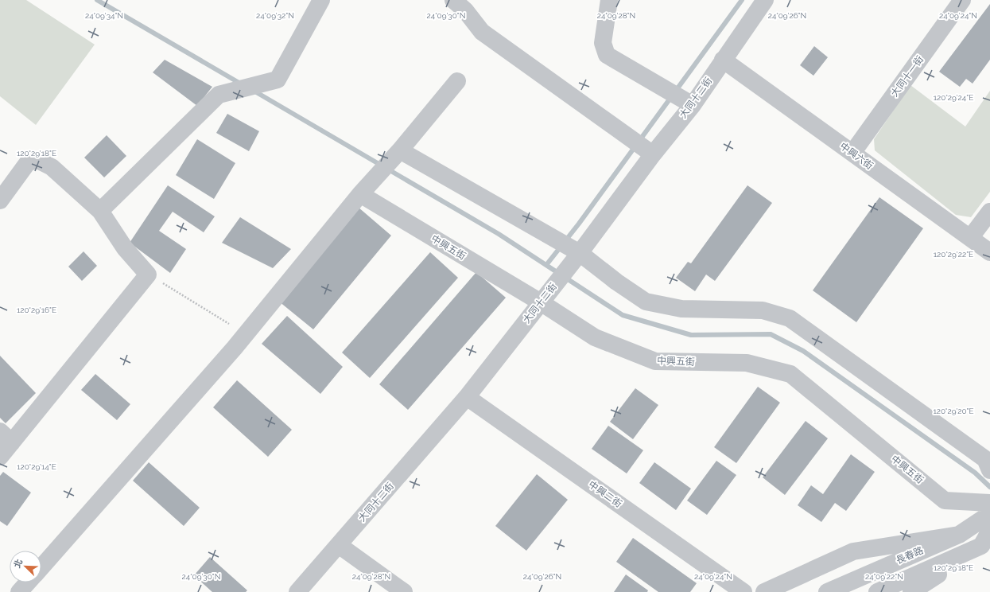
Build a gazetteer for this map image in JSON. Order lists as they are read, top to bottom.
{
  "streets": {
    "street": [
      "大同十一街",
      "大同十二街",
      "中興六街",
      "中興五街",
      "中興二街",
      "長春路"
    ]
  },
  "crossings": [
    ["大同十一街", "中興六街"],
    ["大同十二街", "中興六街"],
    ["大同十二街", "中興五街"],
    ["大同十二街", "中興二街"]
  ],
  "north": "top left",
  "coordinates": [
    "24°09'34\"N",
    "24°09'32\"N",
    "24°09'30\"N",
    "24°09'28\"N",
    "24°09'26\"N",
    "24°09'24\"N",
    "120°29'24\"E",
    "120°29'18\"E",
    "120°29'22\"E",
    "120°29'16\"E",
    "120°29'20\"E",
    "120°29'14\"E",
    "24°09'22\"N"
  ]
}
